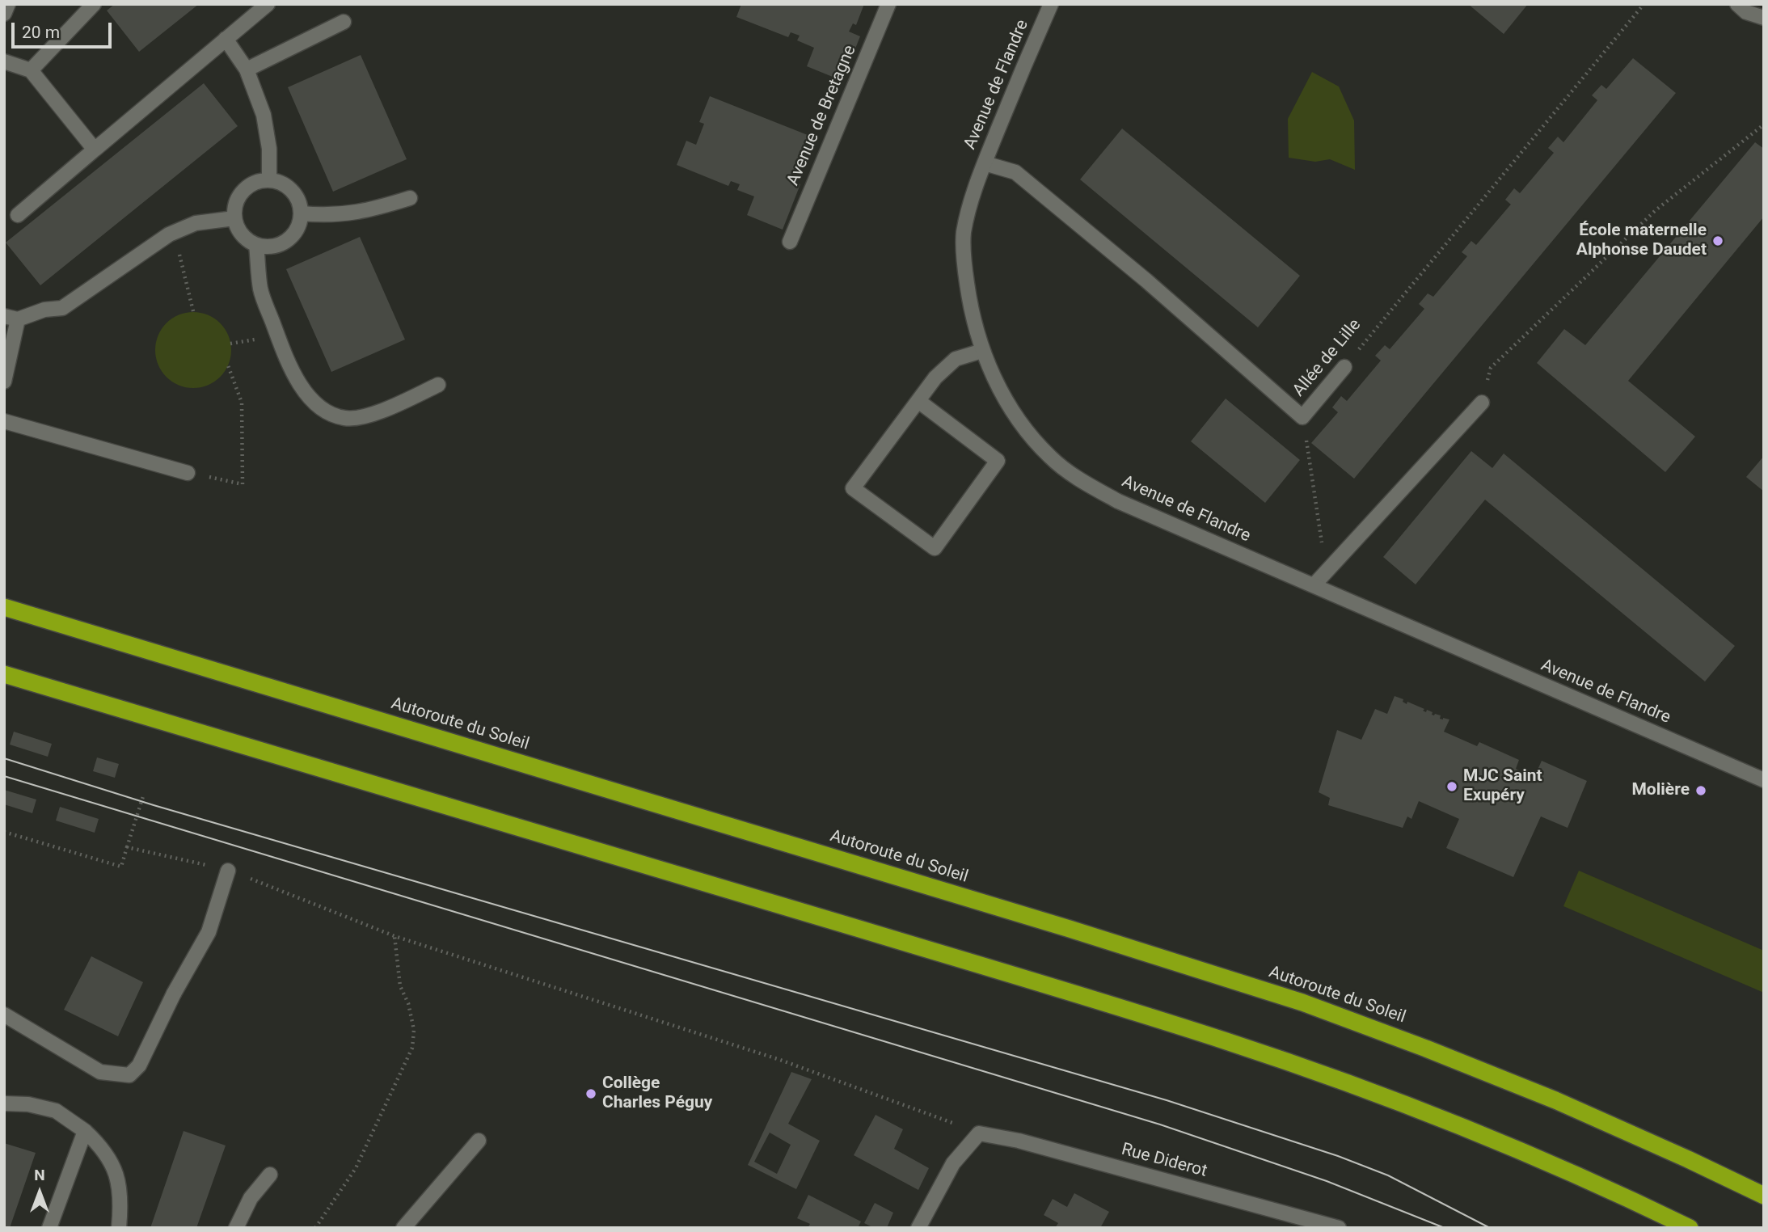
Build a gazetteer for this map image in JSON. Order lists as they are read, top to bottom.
{
  "streets": {
    "highway": ["Autoroute du Soleil"],
    "street": [
      "Avenue de Flandre",
      "Avenue de Bretagne",
      "Allée de Lille",
      "Rue Diderot"
    ]
  },
  "crossings": [
    ["Avenue de Flandre", "Allée de Lille"]
  ],
  "places": [
    "École maternelle Alphonse Daudet",
    "MJC Saint Exupéry",
    "Molière",
    "Collège Charles Péguy"
  ],
  "scale_bar": "20 m",
  "north": "top"
}
